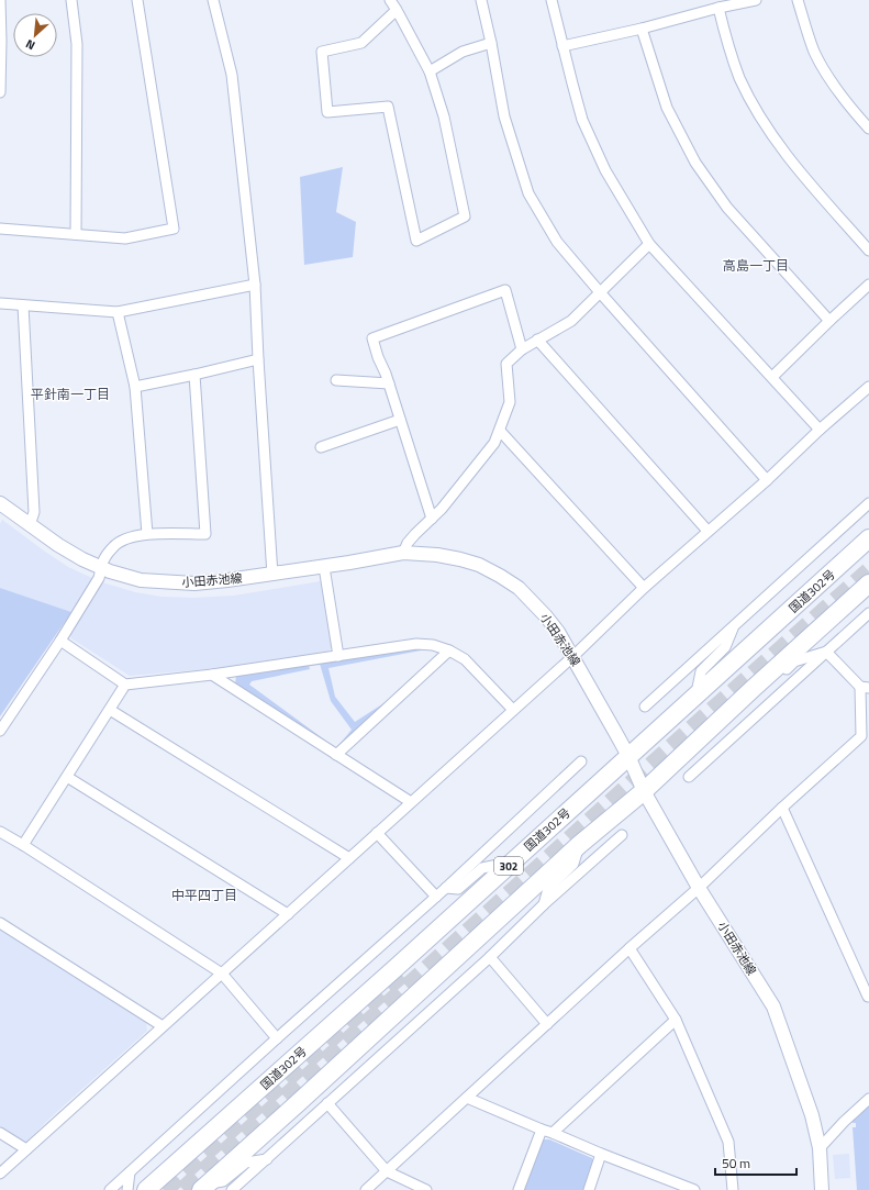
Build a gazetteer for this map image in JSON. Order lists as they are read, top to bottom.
{
  "streets": {
    "highway": ["国道302号", "302"],
    "street": ["小田赤池線"]
  },
  "crossings": [
    ["小田赤池線", "国道302号"],
    ["小田赤池線", "302"]
  ],
  "districts": ["高島一丁目", "平針南一丁目", "中平四丁目"],
  "scale_bar": "50 m",
  "north": "bottom left"
}
